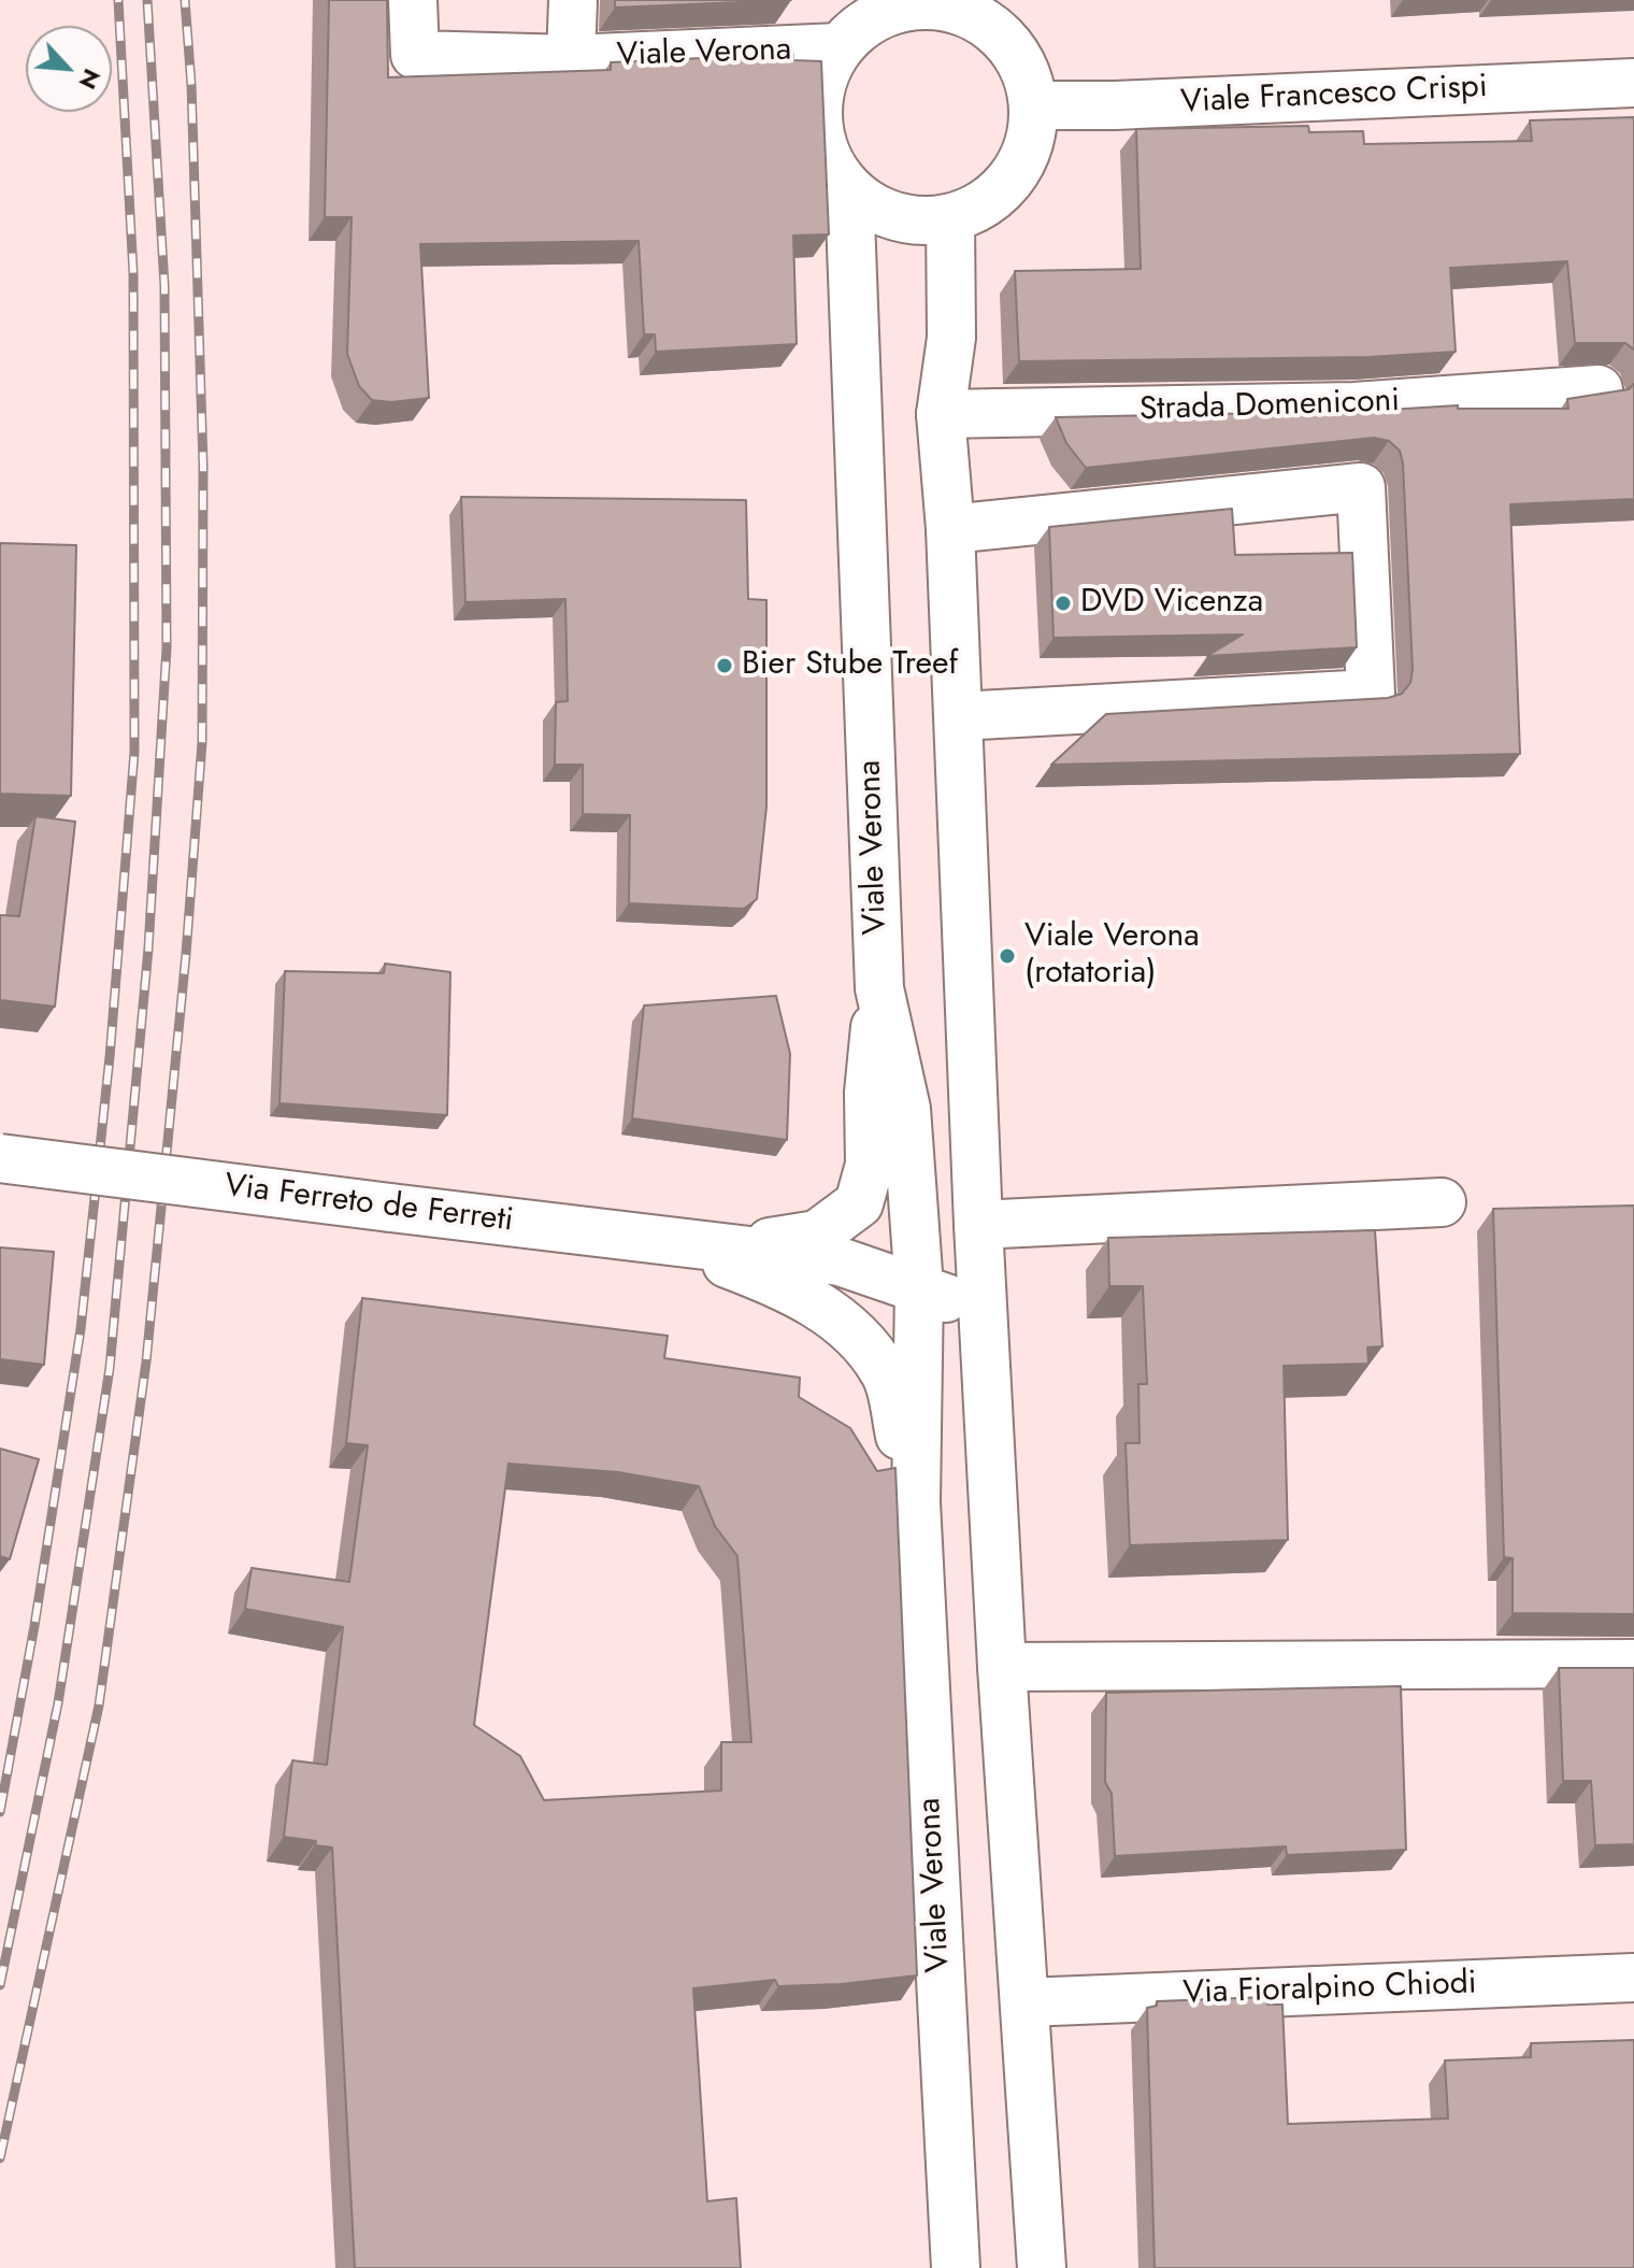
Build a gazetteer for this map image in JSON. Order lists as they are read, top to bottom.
{
  "streets": {
    "main road": [
      "Viale Verona",
      "Viale Francesco Crispi",
      "Strada Domeniconi",
      "Via Ferreto de Ferreti",
      "Via Fioralpino Chiodi"
    ]
  },
  "crossings": [
    ["Viale Verona", "Viale Francesco Crispi"],
    ["Viale Verona", "Via Ferreto de Ferreti"]
  ],
  "places": ["DVD Vicenza", "Bier Stube Treef", "Viale Verona (rotatoria)"],
  "north": "bottom right"
}
